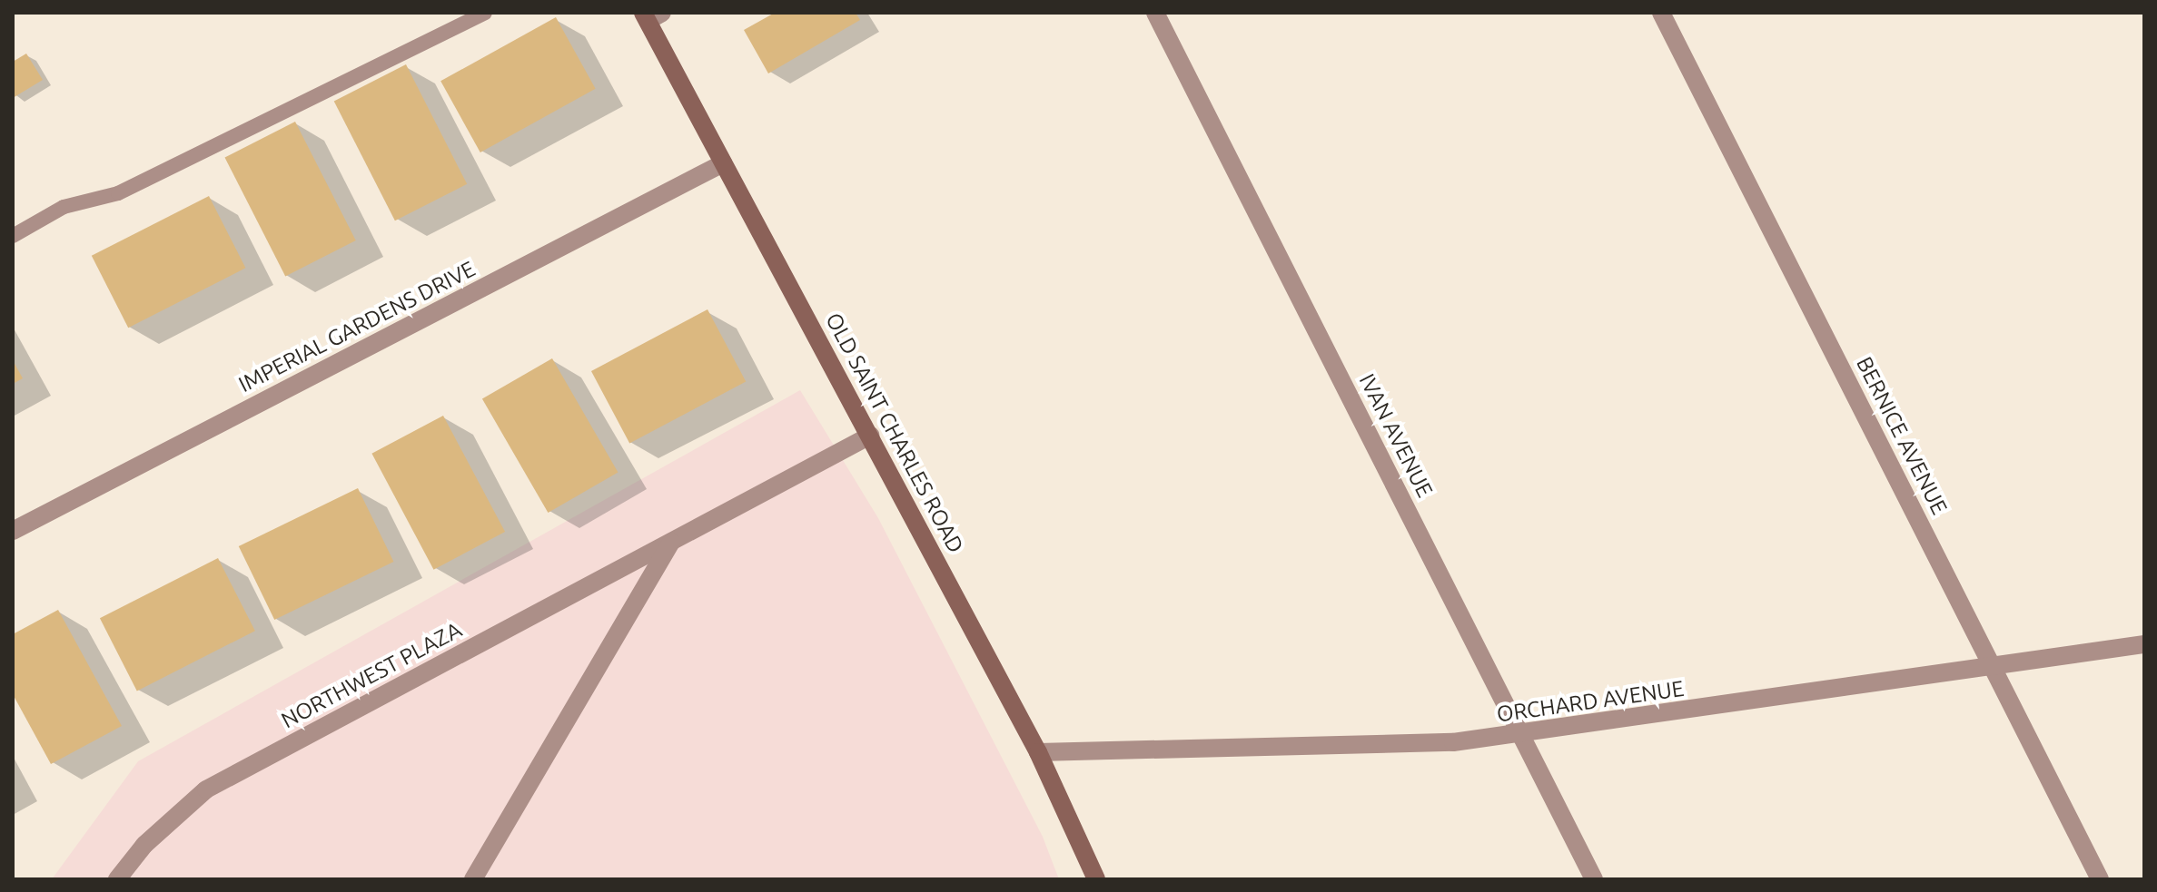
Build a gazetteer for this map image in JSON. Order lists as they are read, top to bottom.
{
  "streets": {
    "street": [
      "IMPERIAL GARDENS DRIVE",
      "OLD SAINT CHARLES ROAD",
      "IVAN AVENUE",
      "BERNICE AVENUE",
      "NORTHWEST PLAZA",
      "ORCHARD AVENUE"
    ]
  },
  "crossings": [
    ["IMPERIAL GARDENS DRIVE", "OLD SAINT CHARLES ROAD"],
    ["OLD SAINT CHARLES ROAD", "NORTHWEST PLAZA"],
    ["OLD SAINT CHARLES ROAD", "ORCHARD AVENUE"],
    ["IVAN AVENUE", "ORCHARD AVENUE"],
    ["BERNICE AVENUE", "ORCHARD AVENUE"]
  ]
}
